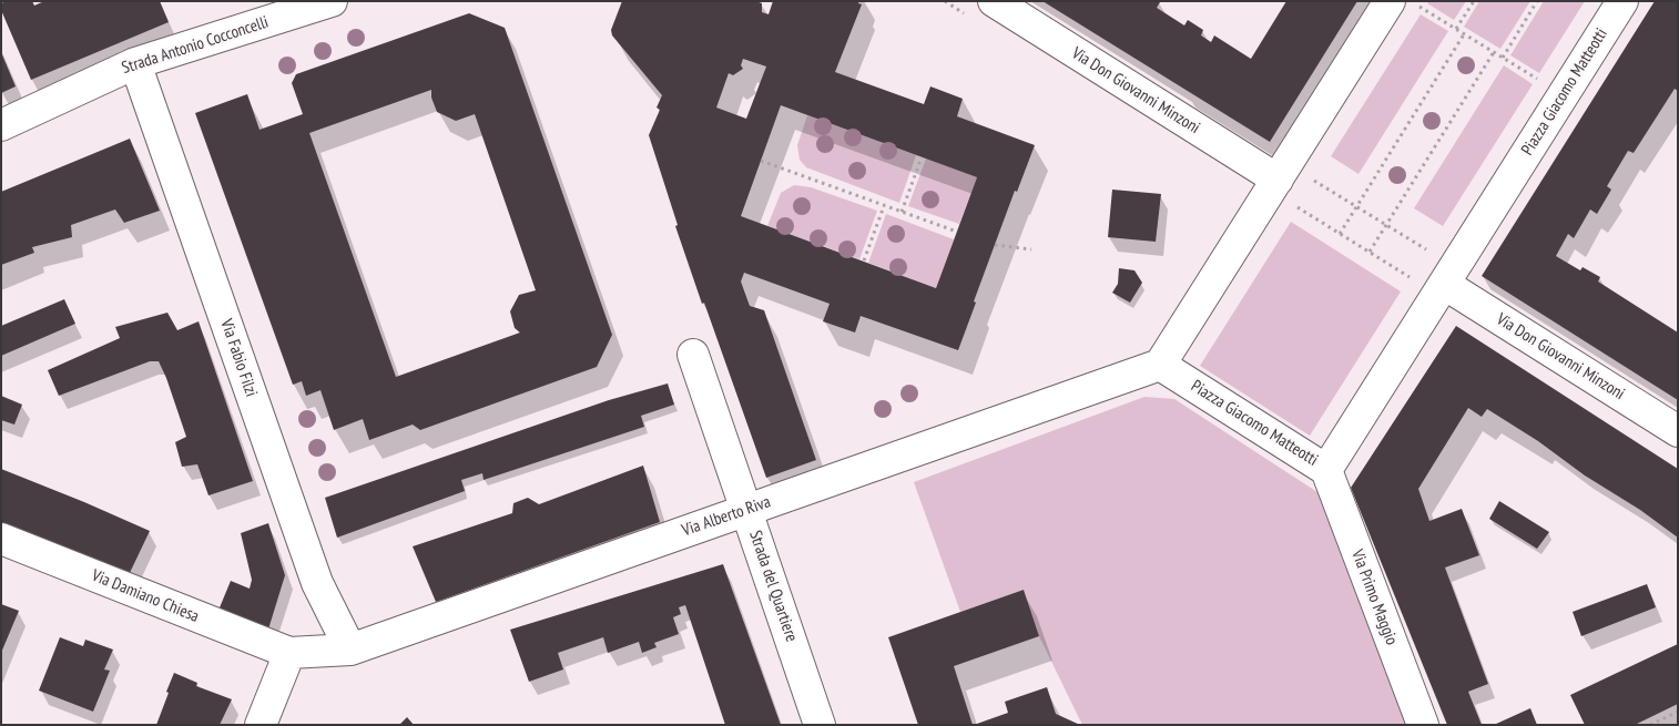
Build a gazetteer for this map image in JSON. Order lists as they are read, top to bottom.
{
  "streets": {
    "street": [
      "Strada Antonio Cocconcelli",
      "Via Don Giovanni Minzoni",
      "Piazza Giacomo Matteotti",
      "Via Fabio Filzi",
      "Via Alberto Riva",
      "Strada del Quartiere",
      "Via Damiano Chiesa",
      "Via Primo Maggio"
    ]
  },
  "crossings": [
    ["Strada Antonio Cocconcelli", "Via Fabio Filzi"],
    ["Via Don Giovanni Minzoni", "Piazza Giacomo Matteotti"],
    ["Piazza Giacomo Matteotti", "Via Alberto Riva"],
    ["Piazza Giacomo Matteotti", "Via Primo Maggio"],
    ["Via Fabio Filzi", "Via Alberto Riva"],
    ["Via Alberto Riva", "Strada del Quartiere"],
    ["Via Alberto Riva", "Via Damiano Chiesa"]
  ]
}
